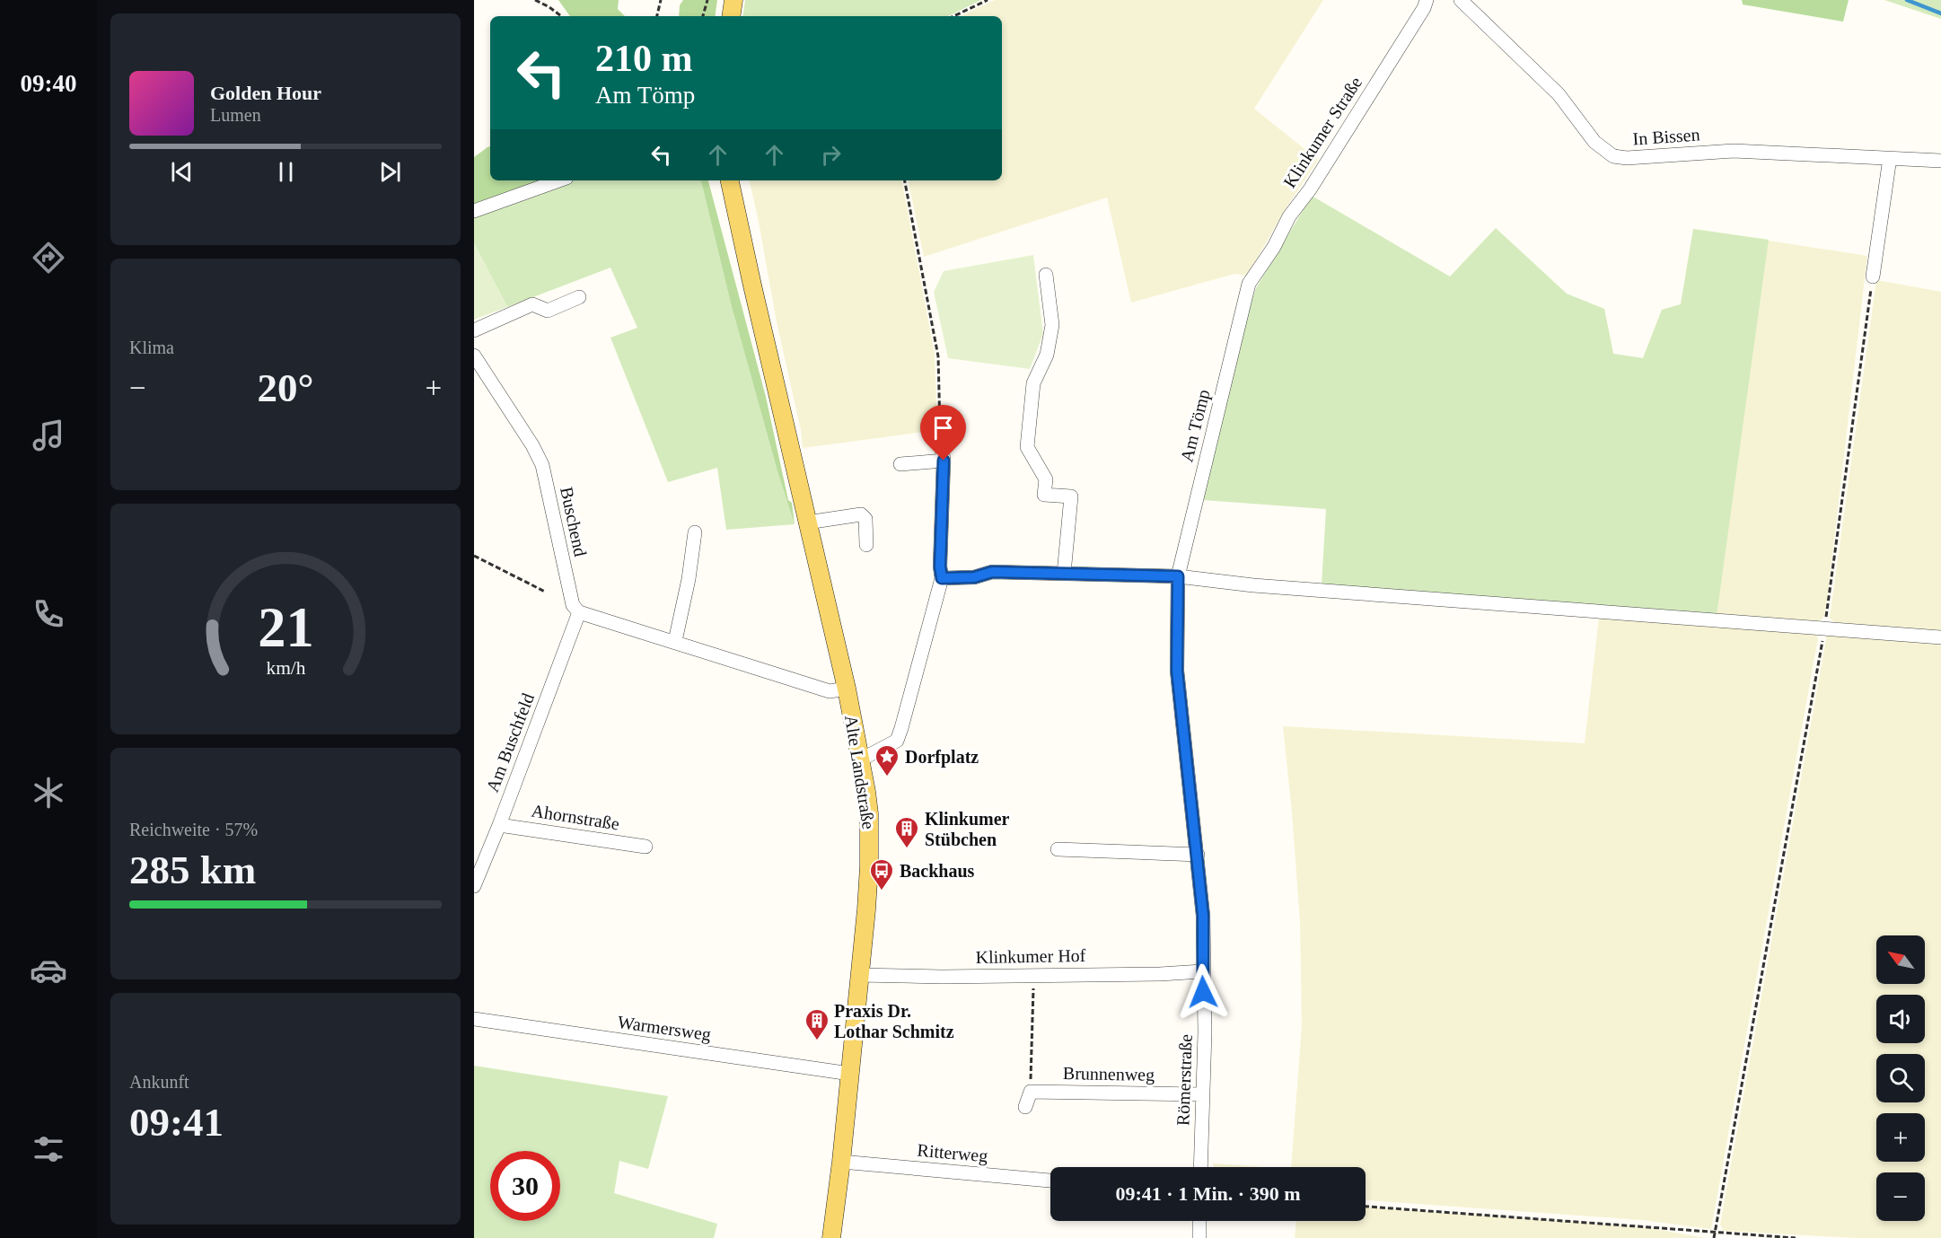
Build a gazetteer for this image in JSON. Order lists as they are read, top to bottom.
{
  "streets": {
    "main road": ["Alte Landstraße"],
    "street": [
      "Klinkumer Straße",
      "In Bissen",
      "Am Tömp",
      "Buschend",
      "Am Buschfeld",
      "Ahornstraße",
      "Klinkumer Hof",
      "Warmersweg",
      "Brunnenweg",
      "Römerstraße",
      "Ritterweg"
    ]
  },
  "crossings": [
    ["Klinkumer Straße", "Am Tömp"],
    ["Am Tömp", "Römerstraße"],
    ["Buschend", "Am Buschfeld"],
    ["Am Buschfeld", "Ahornstraße"],
    ["Alte Landstraße", "Klinkumer Hof"],
    ["Alte Landstraße", "Warmersweg"],
    ["Alte Landstraße", "Ritterweg"],
    ["Klinkumer Hof", "Römerstraße"],
    ["Brunnenweg", "Römerstraße"]
  ],
  "places": {
    "place": ["Dorfplatz"],
    "building": ["Klinkumer Stübchen", "Praxis Dr. Lothar Schmitz"],
    "bus stop": ["Backhaus"]
  },
  "north": "top left",
  "page": {
    "tabs": "09:40",
    "turn": ["210 m", "Am Tömp"],
    "song": ["Golden Hour", "Lumen"],
    "tile": [
      "Klima",
      ["Reichweite · 57%", "285 km"],
      ["Ankunft", "09:41"]
    ],
    "heat": ["−", "20°", "+"],
    "map_buttons": ["+", "−"],
    "limit": "30",
    "trip": "09:41 · 1 Min. · 390 m",
    "gauge": ["21", "km/h"]
  }
}
